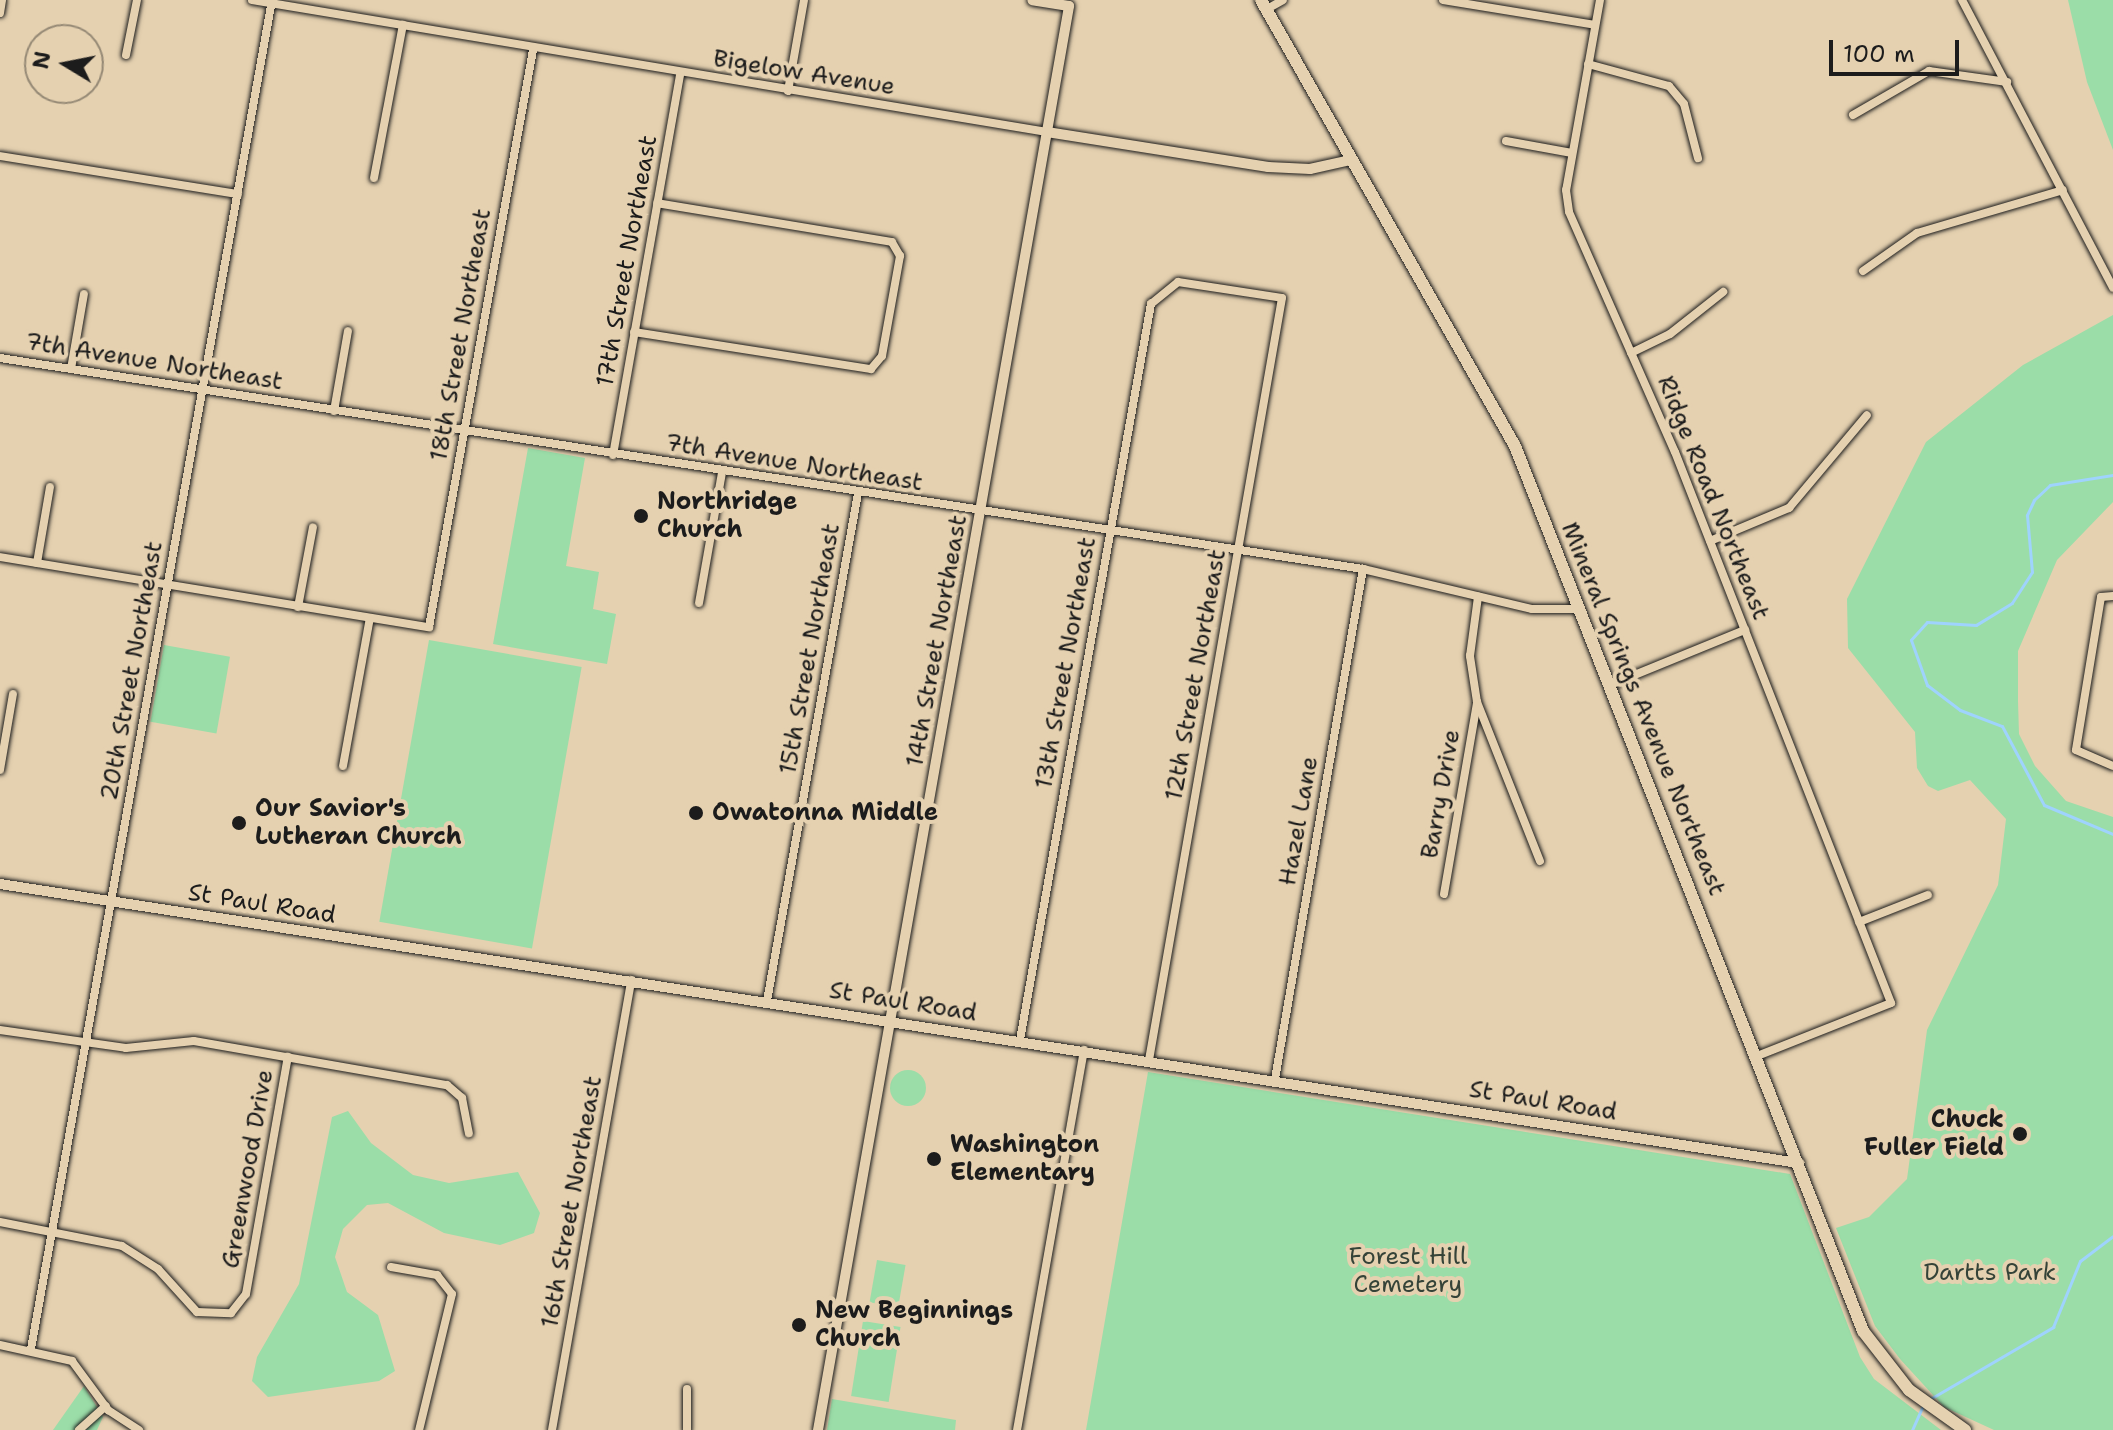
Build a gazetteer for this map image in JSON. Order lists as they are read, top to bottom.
{
  "streets": {
    "main road": ["Mineral Springs Avenue Northeast"],
    "street": [
      "Bigelow Avenue",
      "17th Street Northeast",
      "18th Street Northeast",
      "7th Avenue Northeast",
      "Ridge Road Northeast",
      "14th Street Northeast",
      "15th Street Northeast",
      "13th Street Northeast",
      "20th Street Northeast",
      "12th Street Northeast",
      "Barry Drive",
      "Hazel Lane",
      "St Paul Road",
      "Greenwood Drive",
      "16th Street Northeast"
    ]
  },
  "crossings": [
    ["Bigelow Avenue", "17th Street Northeast"],
    ["Bigelow Avenue", "18th Street Northeast"],
    ["Bigelow Avenue", "14th Street Northeast"],
    ["Bigelow Avenue", "20th Street Northeast"],
    ["Bigelow Avenue", "Mineral Springs Avenue Northeast"],
    ["17th Street Northeast", "7th Avenue Northeast"],
    ["18th Street Northeast", "7th Avenue Northeast"],
    ["7th Avenue Northeast", "14th Street Northeast"],
    ["7th Avenue Northeast", "15th Street Northeast"],
    ["7th Avenue Northeast", "13th Street Northeast"],
    ["7th Avenue Northeast", "20th Street Northeast"],
    ["7th Avenue Northeast", "12th Street Northeast"],
    ["7th Avenue Northeast", "Mineral Springs Avenue Northeast"],
    ["7th Avenue Northeast", "Barry Drive"],
    ["7th Avenue Northeast", "Hazel Lane"],
    ["Ridge Road Northeast", "Mineral Springs Avenue Northeast"],
    ["14th Street Northeast", "St Paul Road"],
    ["15th Street Northeast", "St Paul Road"],
    ["13th Street Northeast", "12th Street Northeast"],
    ["13th Street Northeast", "St Paul Road"],
    ["20th Street Northeast", "St Paul Road"],
    ["20th Street Northeast", "Greenwood Drive"],
    ["12th Street Northeast", "St Paul Road"],
    ["Mineral Springs Avenue Northeast", "St Paul Road"],
    ["Hazel Lane", "St Paul Road"],
    ["St Paul Road", "16th Street Northeast"]
  ],
  "parks": ["Forest Hill Cemetery", "Dartts Park"],
  "places": [
    "Northridge Church",
    "Owatonna Middle",
    "Our Savior's Lutheran Church",
    "Chuck Fuller Field",
    "Washington Elementary",
    "New Beginnings Church"
  ],
  "scale_bar": "100 m",
  "north": "left"
}
